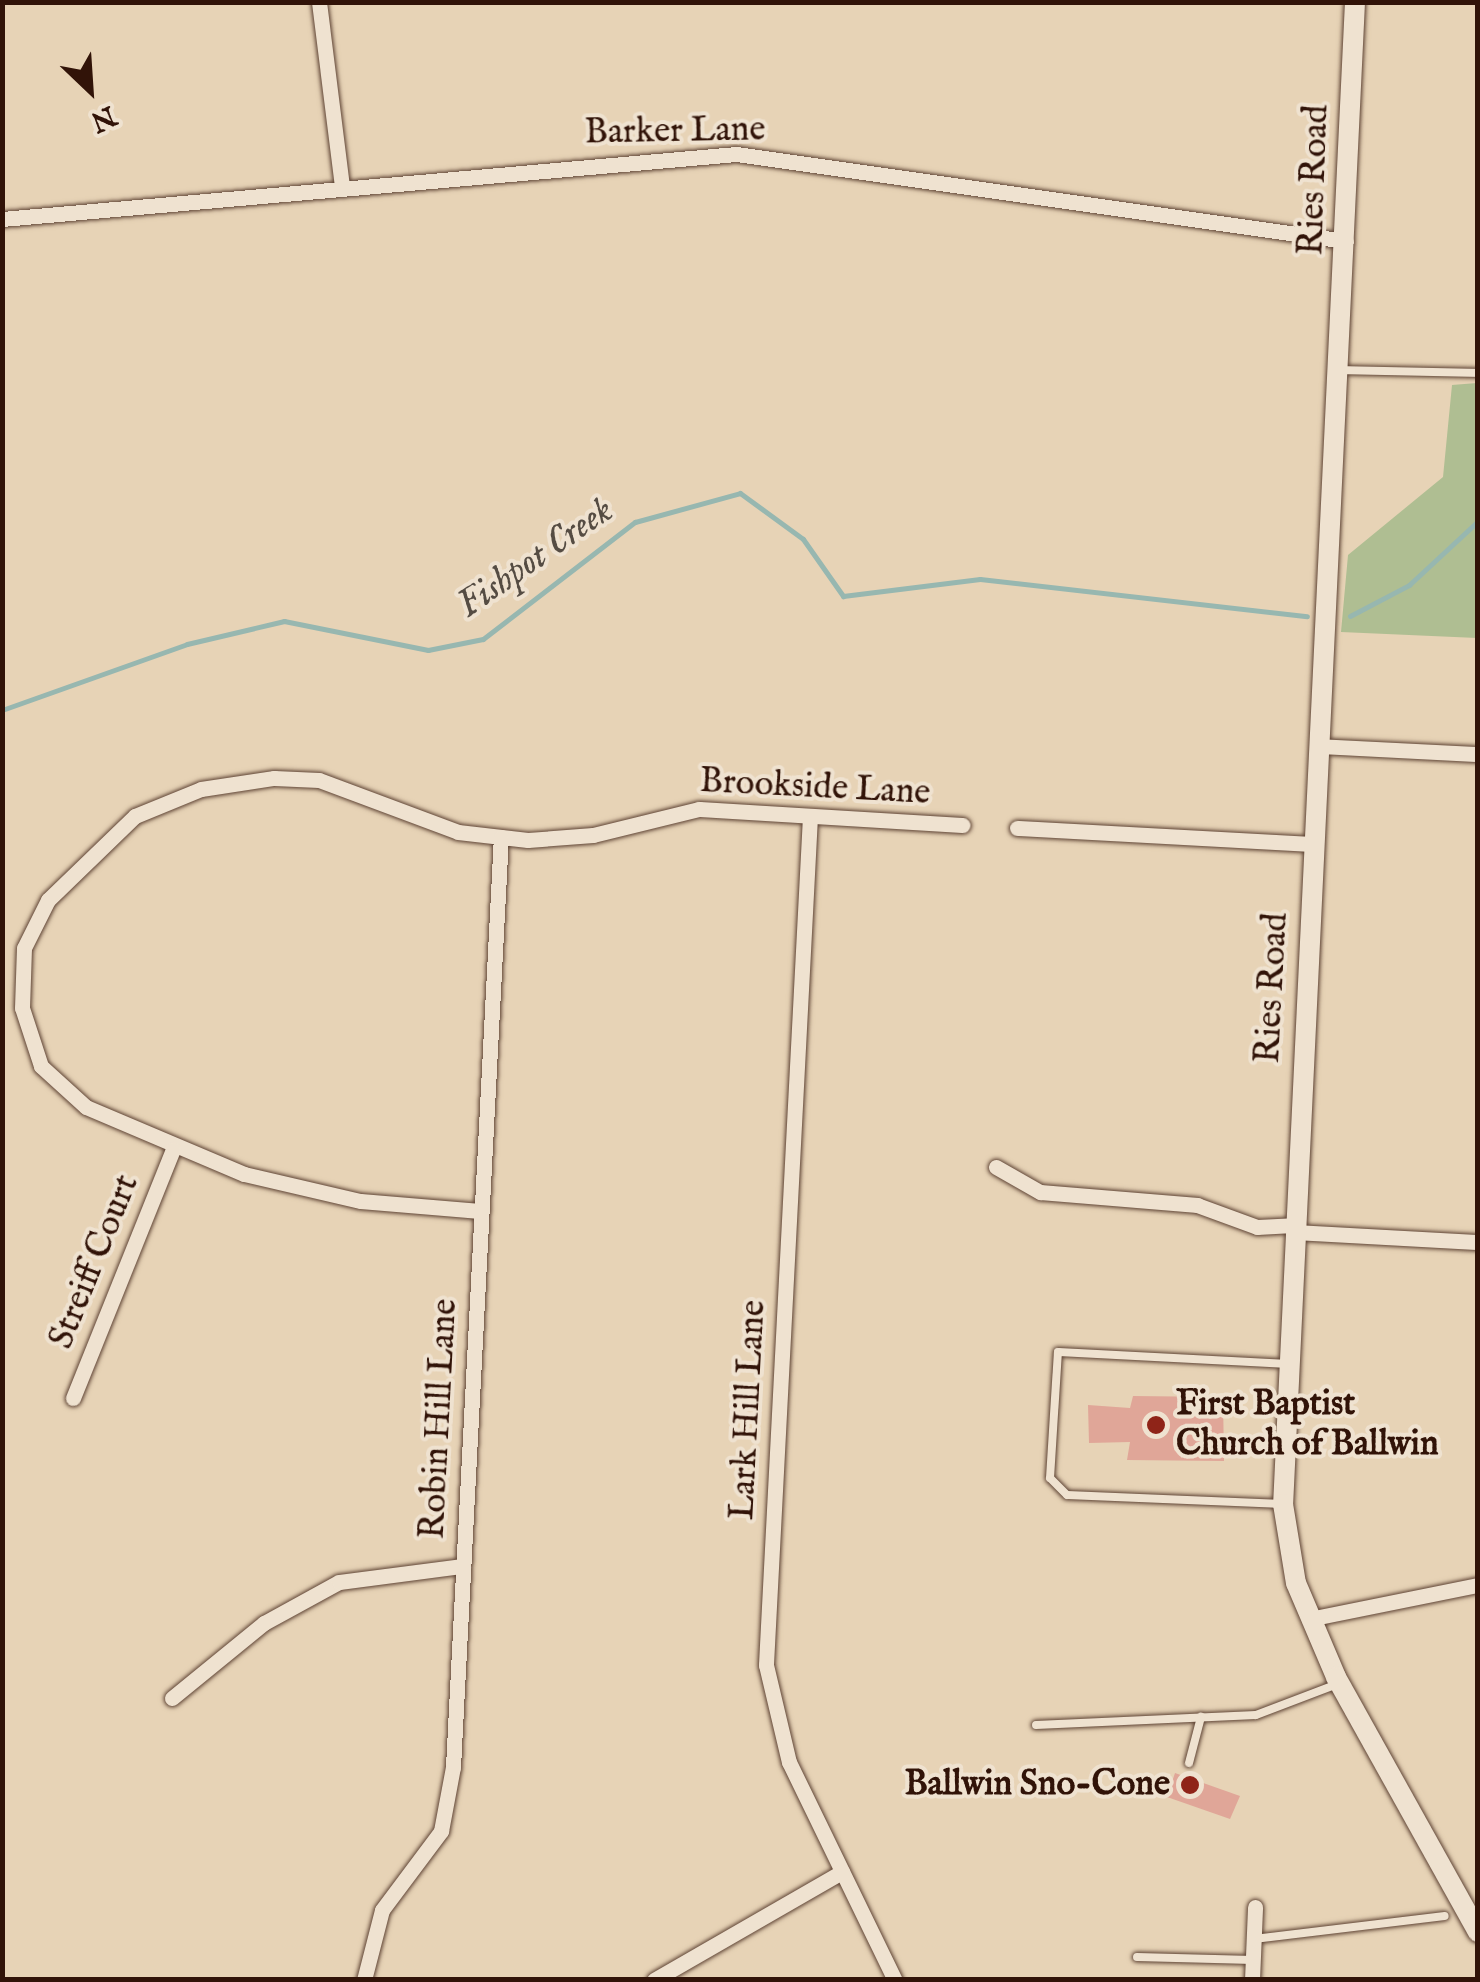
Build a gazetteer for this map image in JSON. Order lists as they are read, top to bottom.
{
  "streets": {
    "street": [
      "Barker Lane",
      "Ries Road",
      "Brookside Lane",
      "Streiff Court",
      "Lark Hill Lane",
      "Robin Hill Lane"
    ]
  },
  "crossings": [
    ["Barker Lane", "Ries Road"],
    ["Brookside Lane", "Streiff Court"],
    ["Brookside Lane", "Lark Hill Lane"],
    ["Brookside Lane", "Robin Hill Lane"]
  ],
  "water": ["Fishpot Creek"],
  "places": ["First Baptist Church of Ballwin", "Ballwin Sno-Cone"],
  "north": "bottom right"
}
